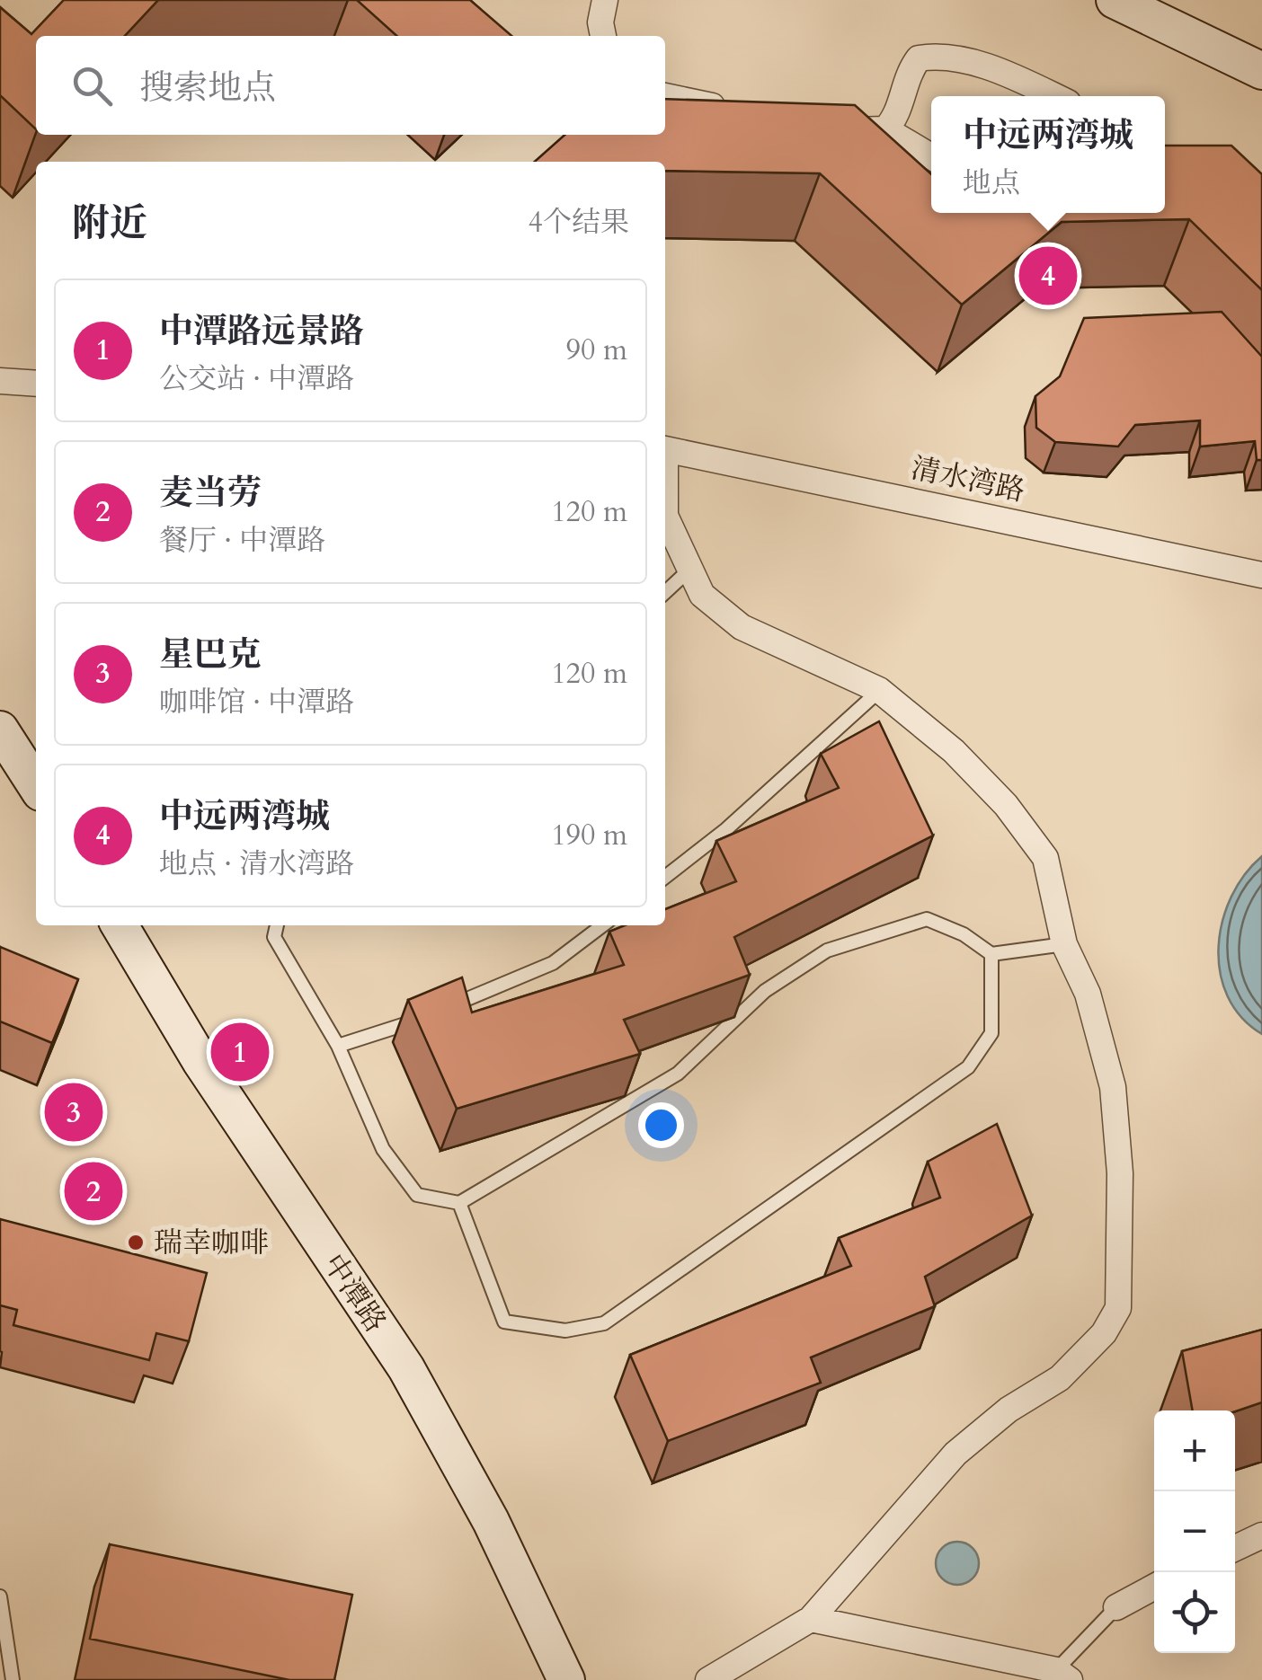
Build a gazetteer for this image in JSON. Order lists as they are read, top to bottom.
{
  "streets": {
    "street": ["清水湾路", "中潭路"]
  },
  "places": ["瑞幸咖啡"],
  "page": {
    "search": "搜索地点",
    "popup": ["中远两湾城", "地点"],
    "heading": ["附近", "4个结果"],
    "pins": [
      "4",
      "1",
      "3",
      "2"
    ],
    "list": [
      {
        "mark": "1",
        "name": "中潭路远景路",
        "note": "公交站 · 中潭路",
        "value": "90 m"
      },
      {
        "mark": "2",
        "name": "麦当劳",
        "note": "餐厅 · 中潭路",
        "value": "120 m"
      },
      {
        "mark": "3",
        "name": "星巴克",
        "note": "咖啡馆 · 中潭路",
        "value": "120 m"
      },
      {
        "mark": "4",
        "name": "中远两湾城",
        "note": "地点 · 清水湾路",
        "value": "190 m"
      }
    ],
    "map_buttons": ["+", "−"]
  }
}
